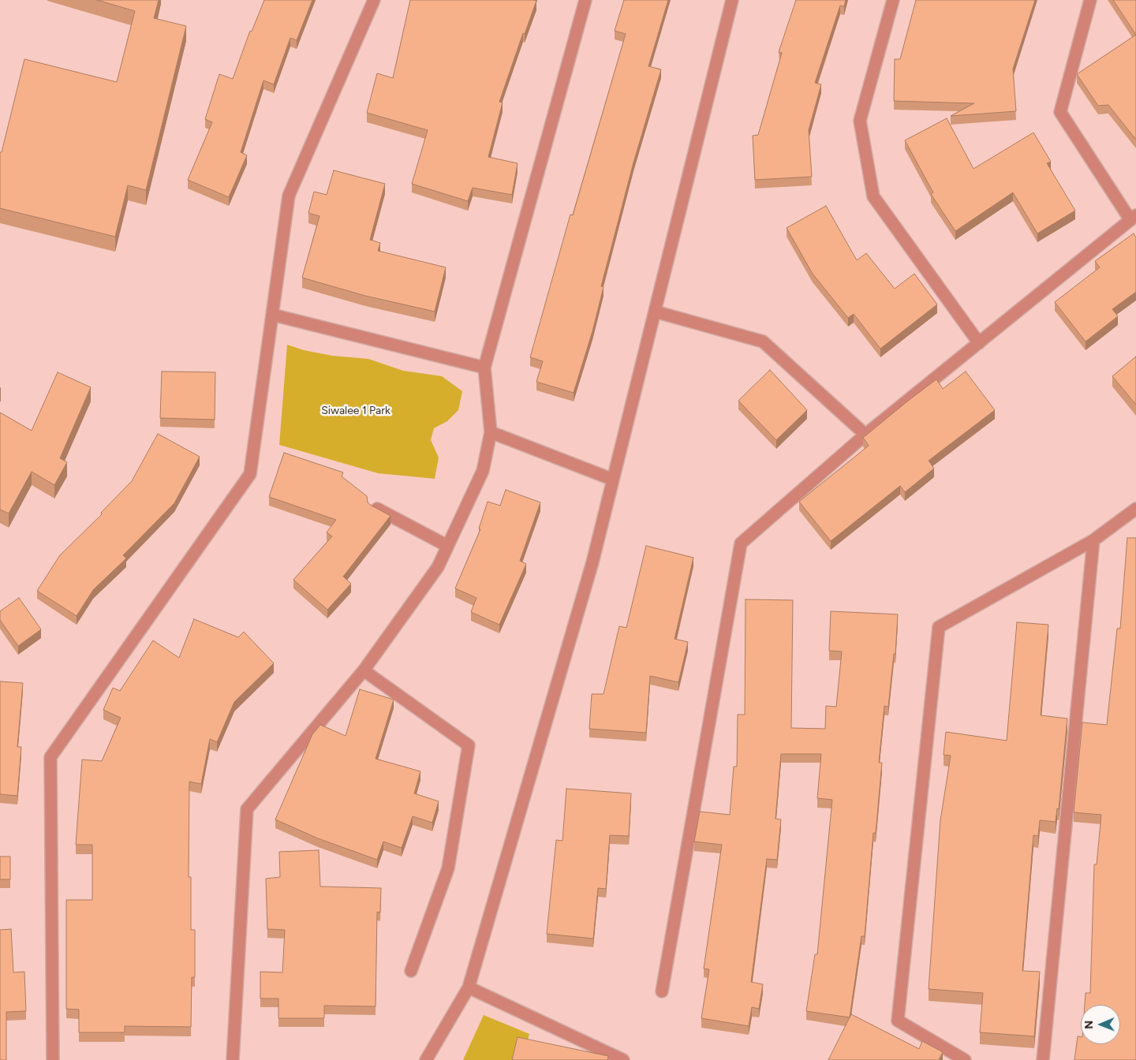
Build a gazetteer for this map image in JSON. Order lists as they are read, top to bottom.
{
  "parks": ["Siwalee 1 Park"],
  "north": "left"
}
